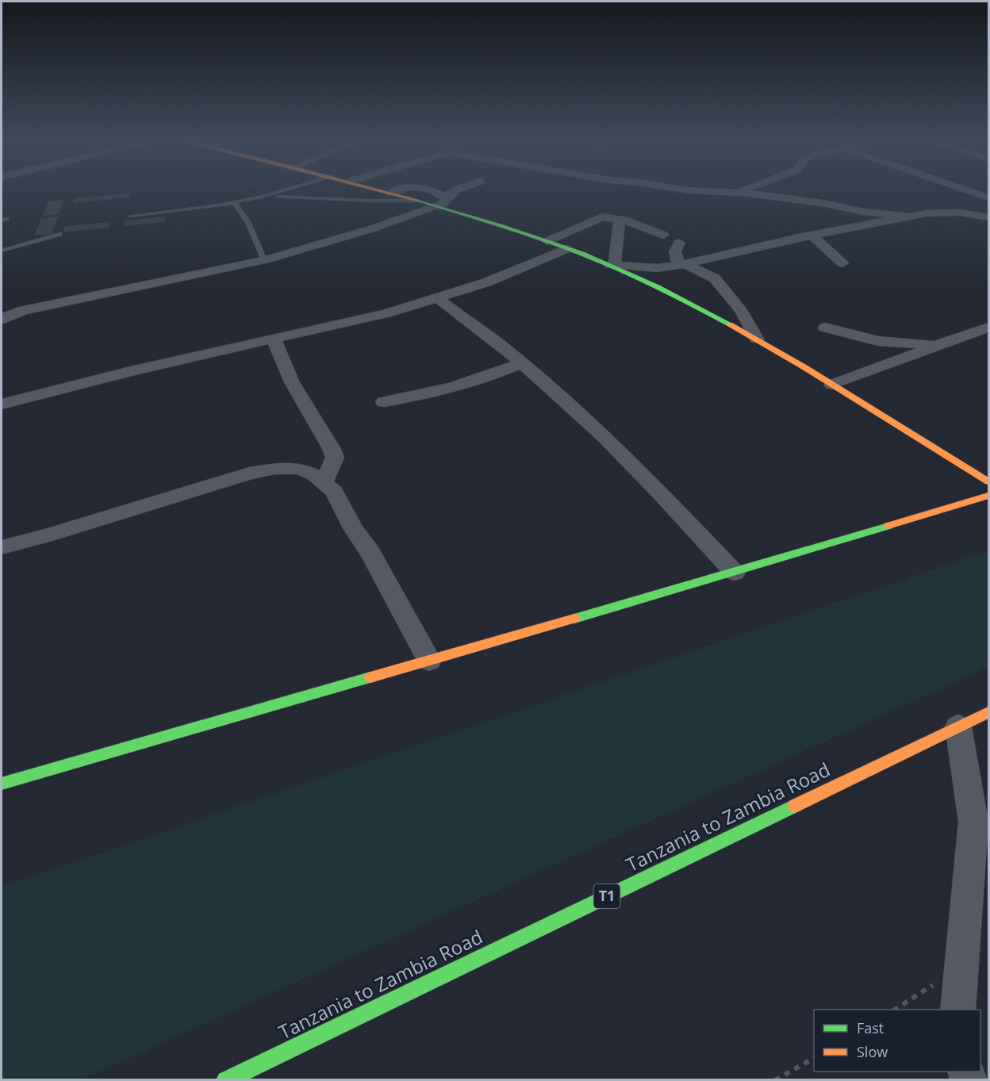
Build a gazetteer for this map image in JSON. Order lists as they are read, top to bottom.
{
  "streets": {
    "main road": ["Tanzania to Zambia Road", "T1"]
  },
  "legend": ["Fast", "Slow"]
}
